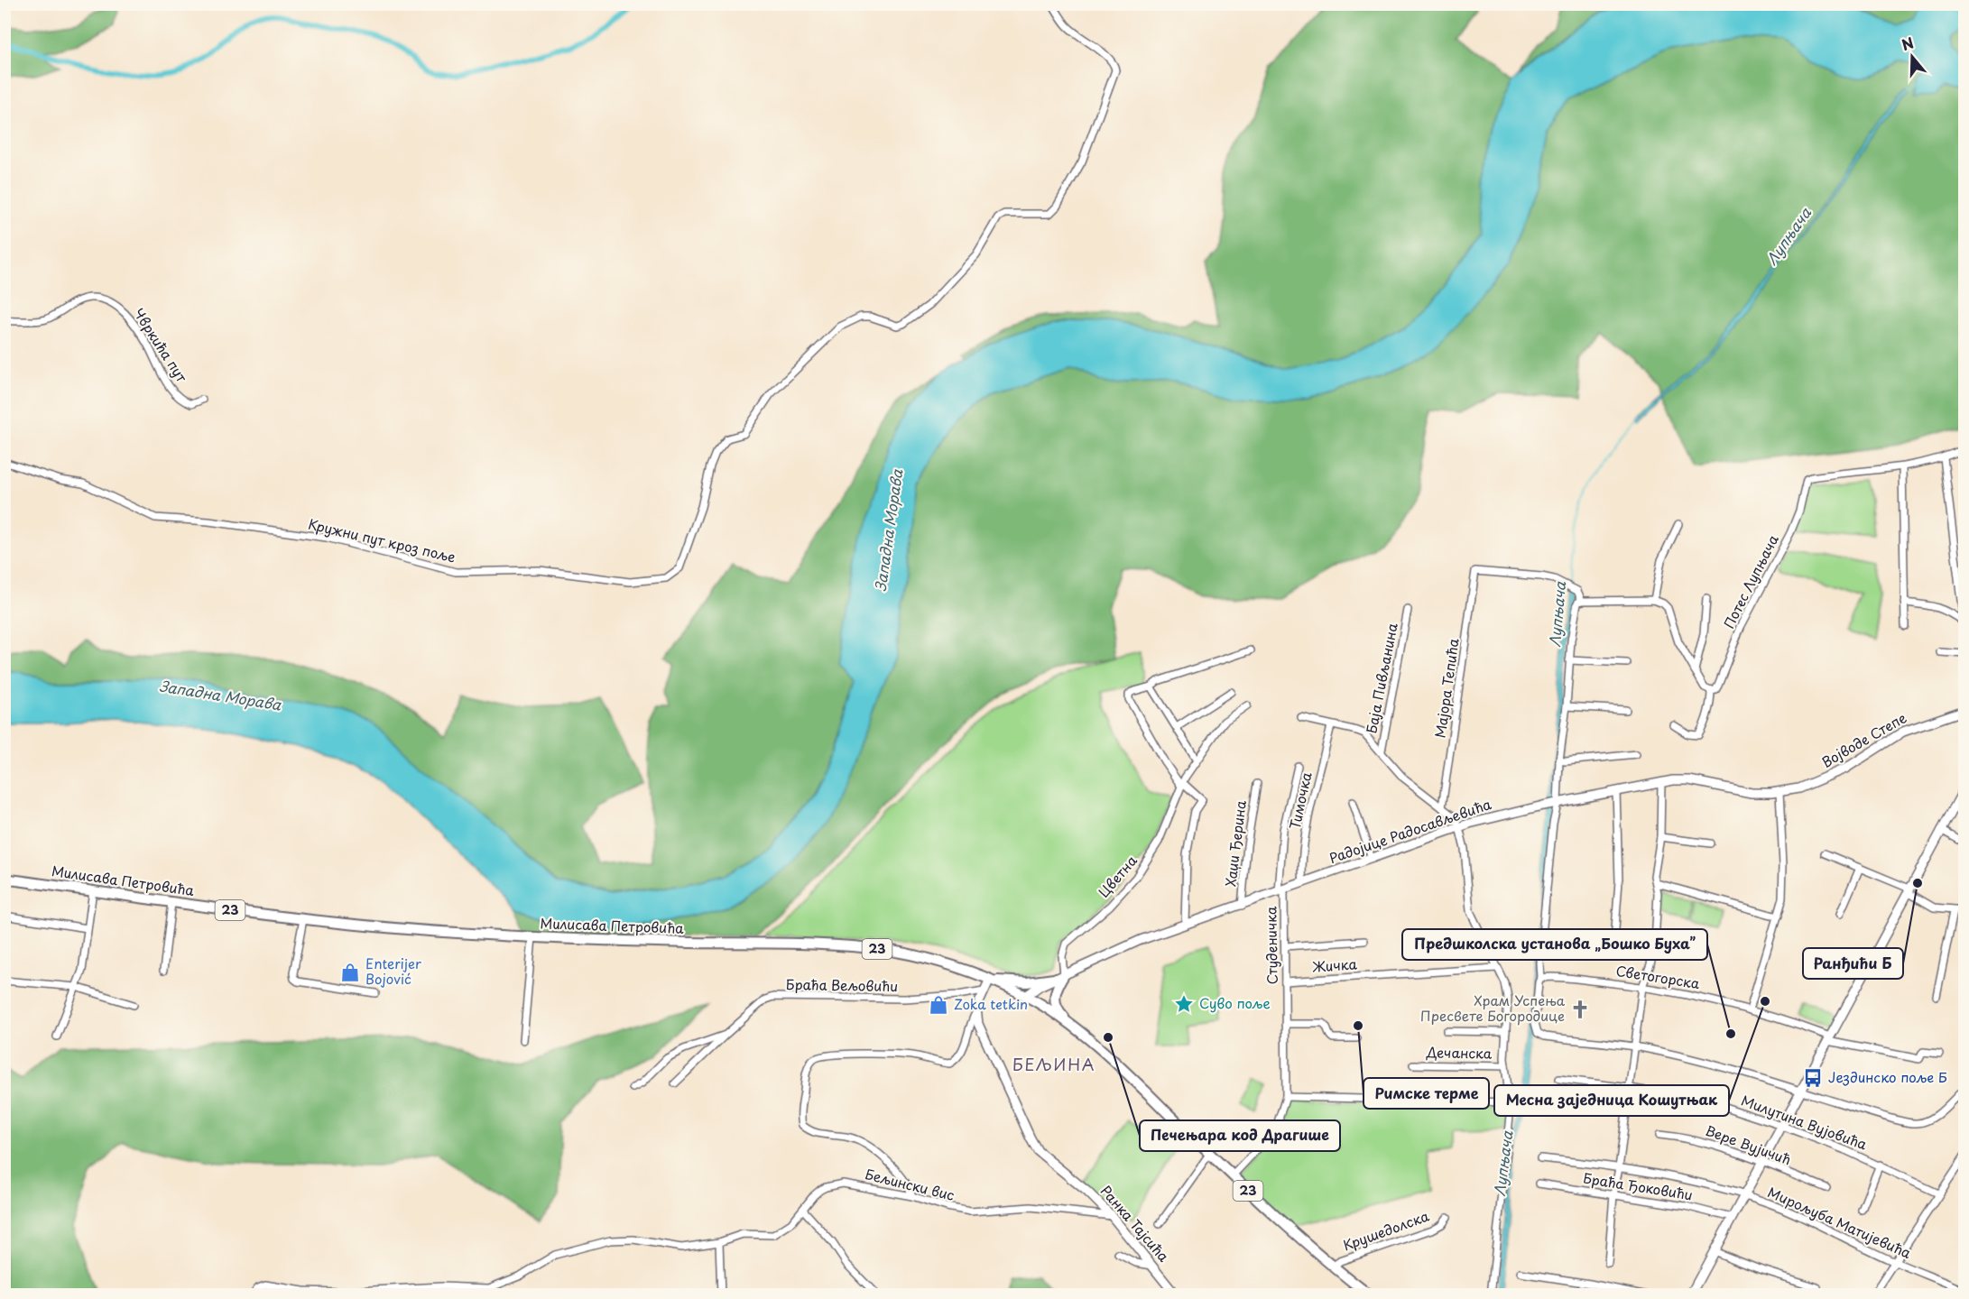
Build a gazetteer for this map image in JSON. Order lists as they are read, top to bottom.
{
  "streets": {
    "main road": [
      "Војводе Степе",
      "Радојице Радосављевића",
      "Милисава Петровића",
      "23",
      "Ранка Тајсића"
    ],
    "street": [
      "Чвркића пут",
      "Кружни пут кроз поље",
      "Потес Лупњача",
      "Баја Пивљанина",
      "Мајора Тепића",
      "Тимочка",
      "Хаџи Ђерина",
      "Цветна",
      "Студеничка",
      "Жичка",
      "Светогорска",
      "Браћа Вељовићи",
      "Дечанска",
      "Милутина Вујовића",
      "Вере Вујичић",
      "Бељински вис",
      "Браћа Ђоковићи",
      "Мирољуба Матијевића",
      "Крушедолска"
    ]
  },
  "crossings": [
    ["Војводе Степе", "Радојице Радосављевића"],
    ["Тимочка", "Радојице Радосављевића"],
    ["Радојице Радосављевића", "Хаџи Ђерина"],
    ["Радојице Радосављевића", "Цветна"],
    ["Радојице Радосављевића", "23"],
    ["Радојице Радосављевића", "Студеничка"],
    ["Милисава Петровића", "23"],
    ["23", "Студеничка"],
    ["23", "Крушедолска"],
    ["Студеничка", "Жичка"],
    ["Бељински вис", "Ранка Тајсића"]
  ],
  "districts": ["БЕЉИНА"],
  "water": ["Лупњача", "Западна Морава"],
  "places": {
    "other": [
      "Ранђићи Б",
      "Месна заједница Кошутњак",
      "Римске терме",
      "Предшколска установа „Бошко Буха”",
      "Печењара код Драгише"
    ],
    "shop": ["Enterijer Bojović", "Zoka tetkin"],
    "place": ["Суво поље"],
    "church": ["Храм Успења Пресвете Богородице"],
    "bus stop": ["Јездинско поље Б"]
  },
  "north": "top"
}
